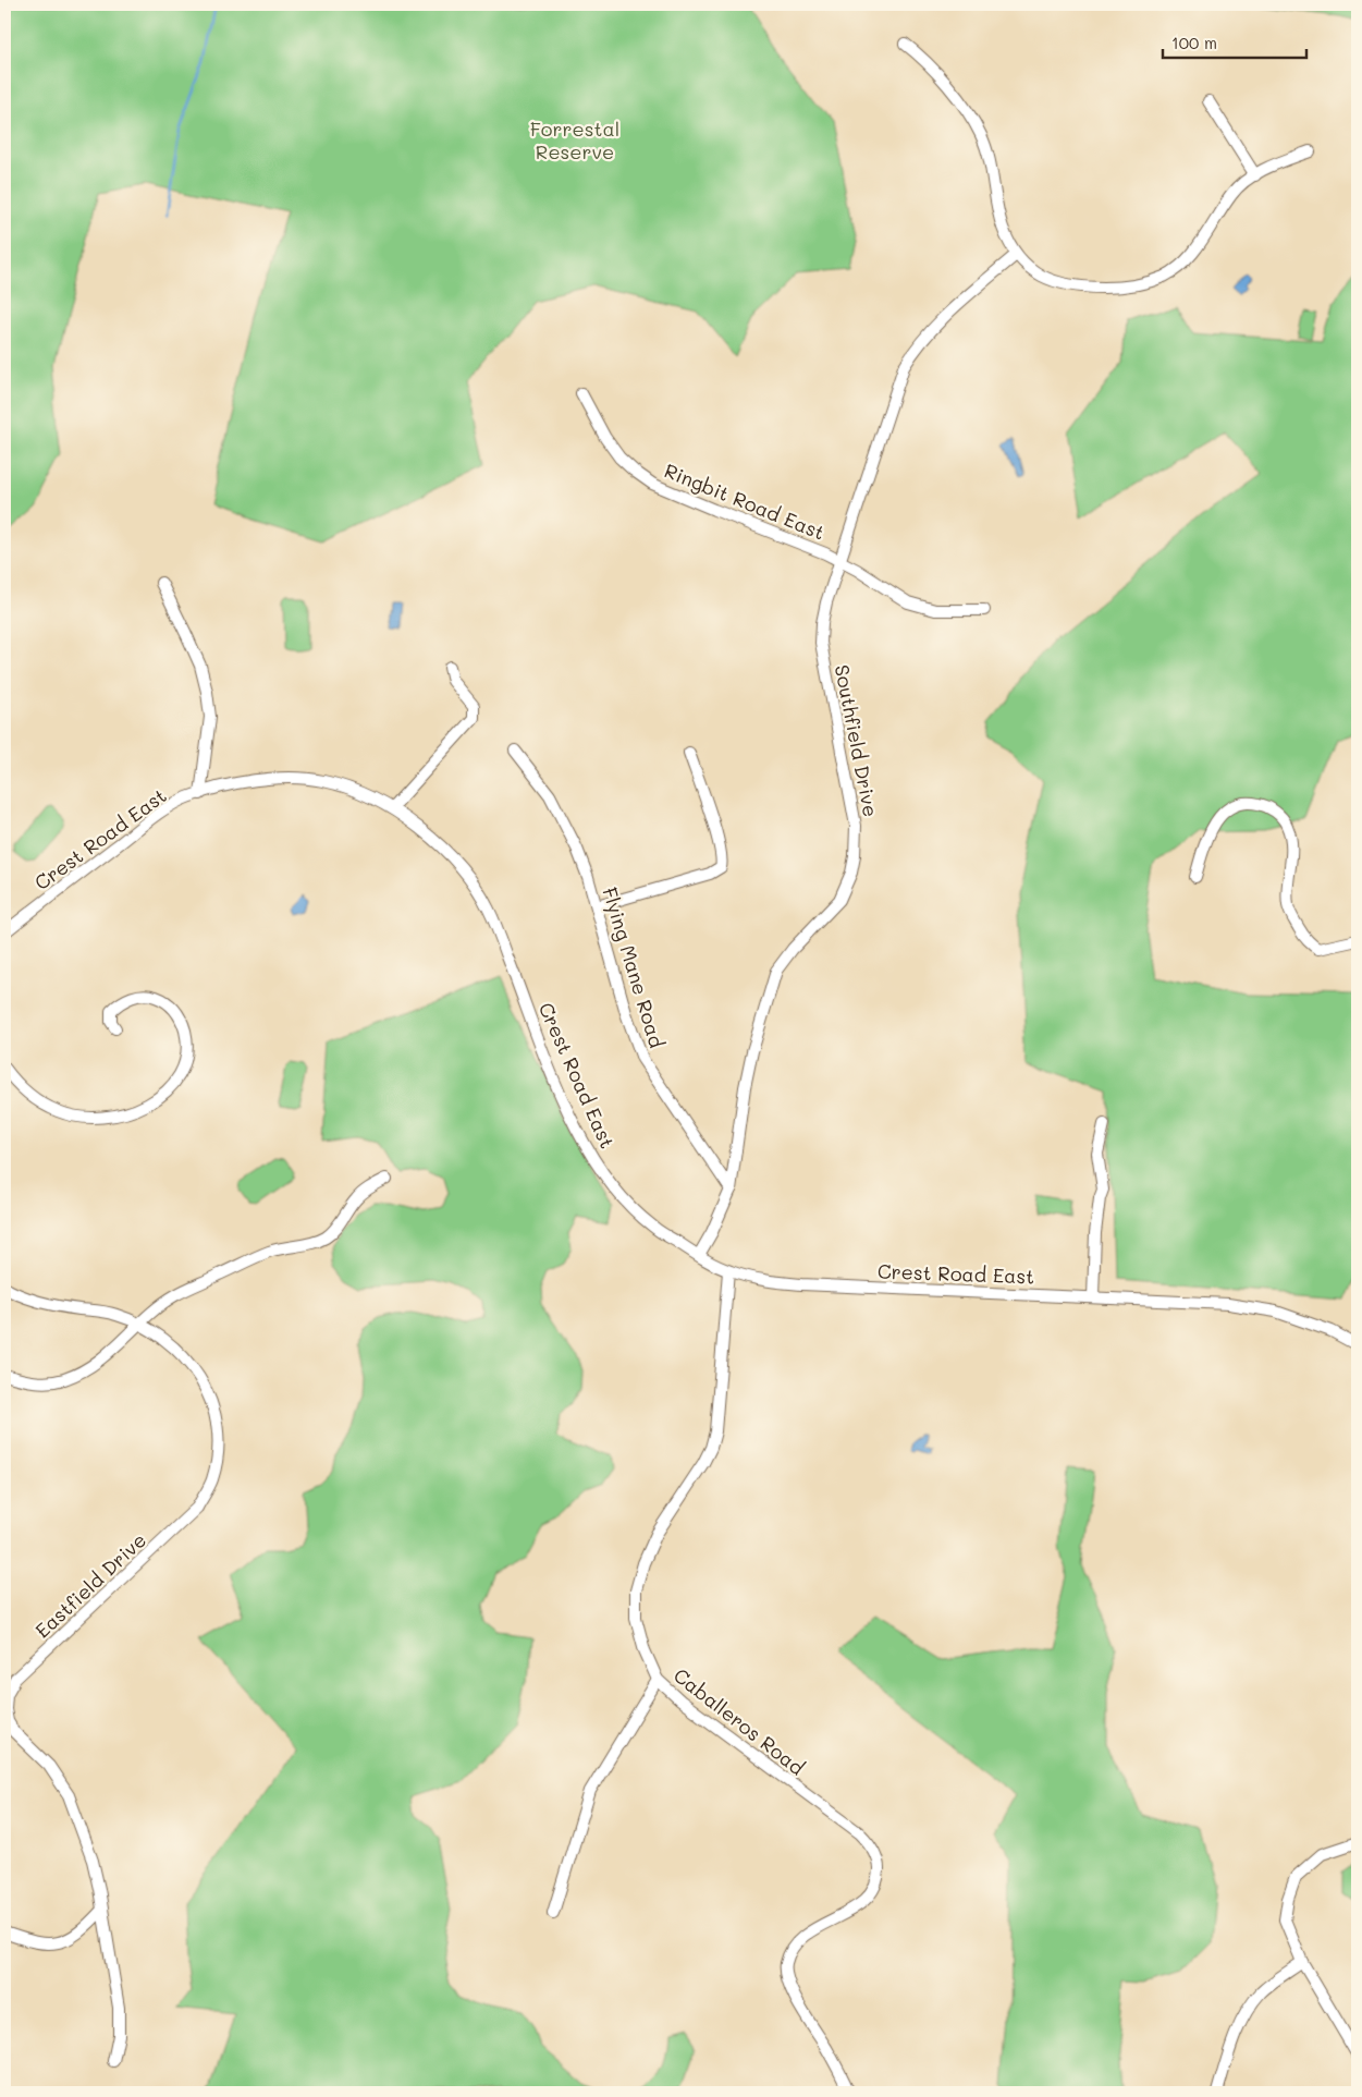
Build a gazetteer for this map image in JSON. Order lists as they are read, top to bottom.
{
  "streets": {
    "street": [
      "Ringbit Road East",
      "Southfield Drive",
      "Crest Road East",
      "Flying Mane Road",
      "Eastfield Drive",
      "Caballeros Road"
    ]
  },
  "crossings": [
    ["Ringbit Road East", "Southfield Drive"],
    ["Southfield Drive", "Crest Road East"],
    ["Southfield Drive", "Flying Mane Road"],
    ["Crest Road East", "Caballeros Road"]
  ],
  "parks": ["Forrestal Reserve"],
  "scale_bar": "100 m"
}
